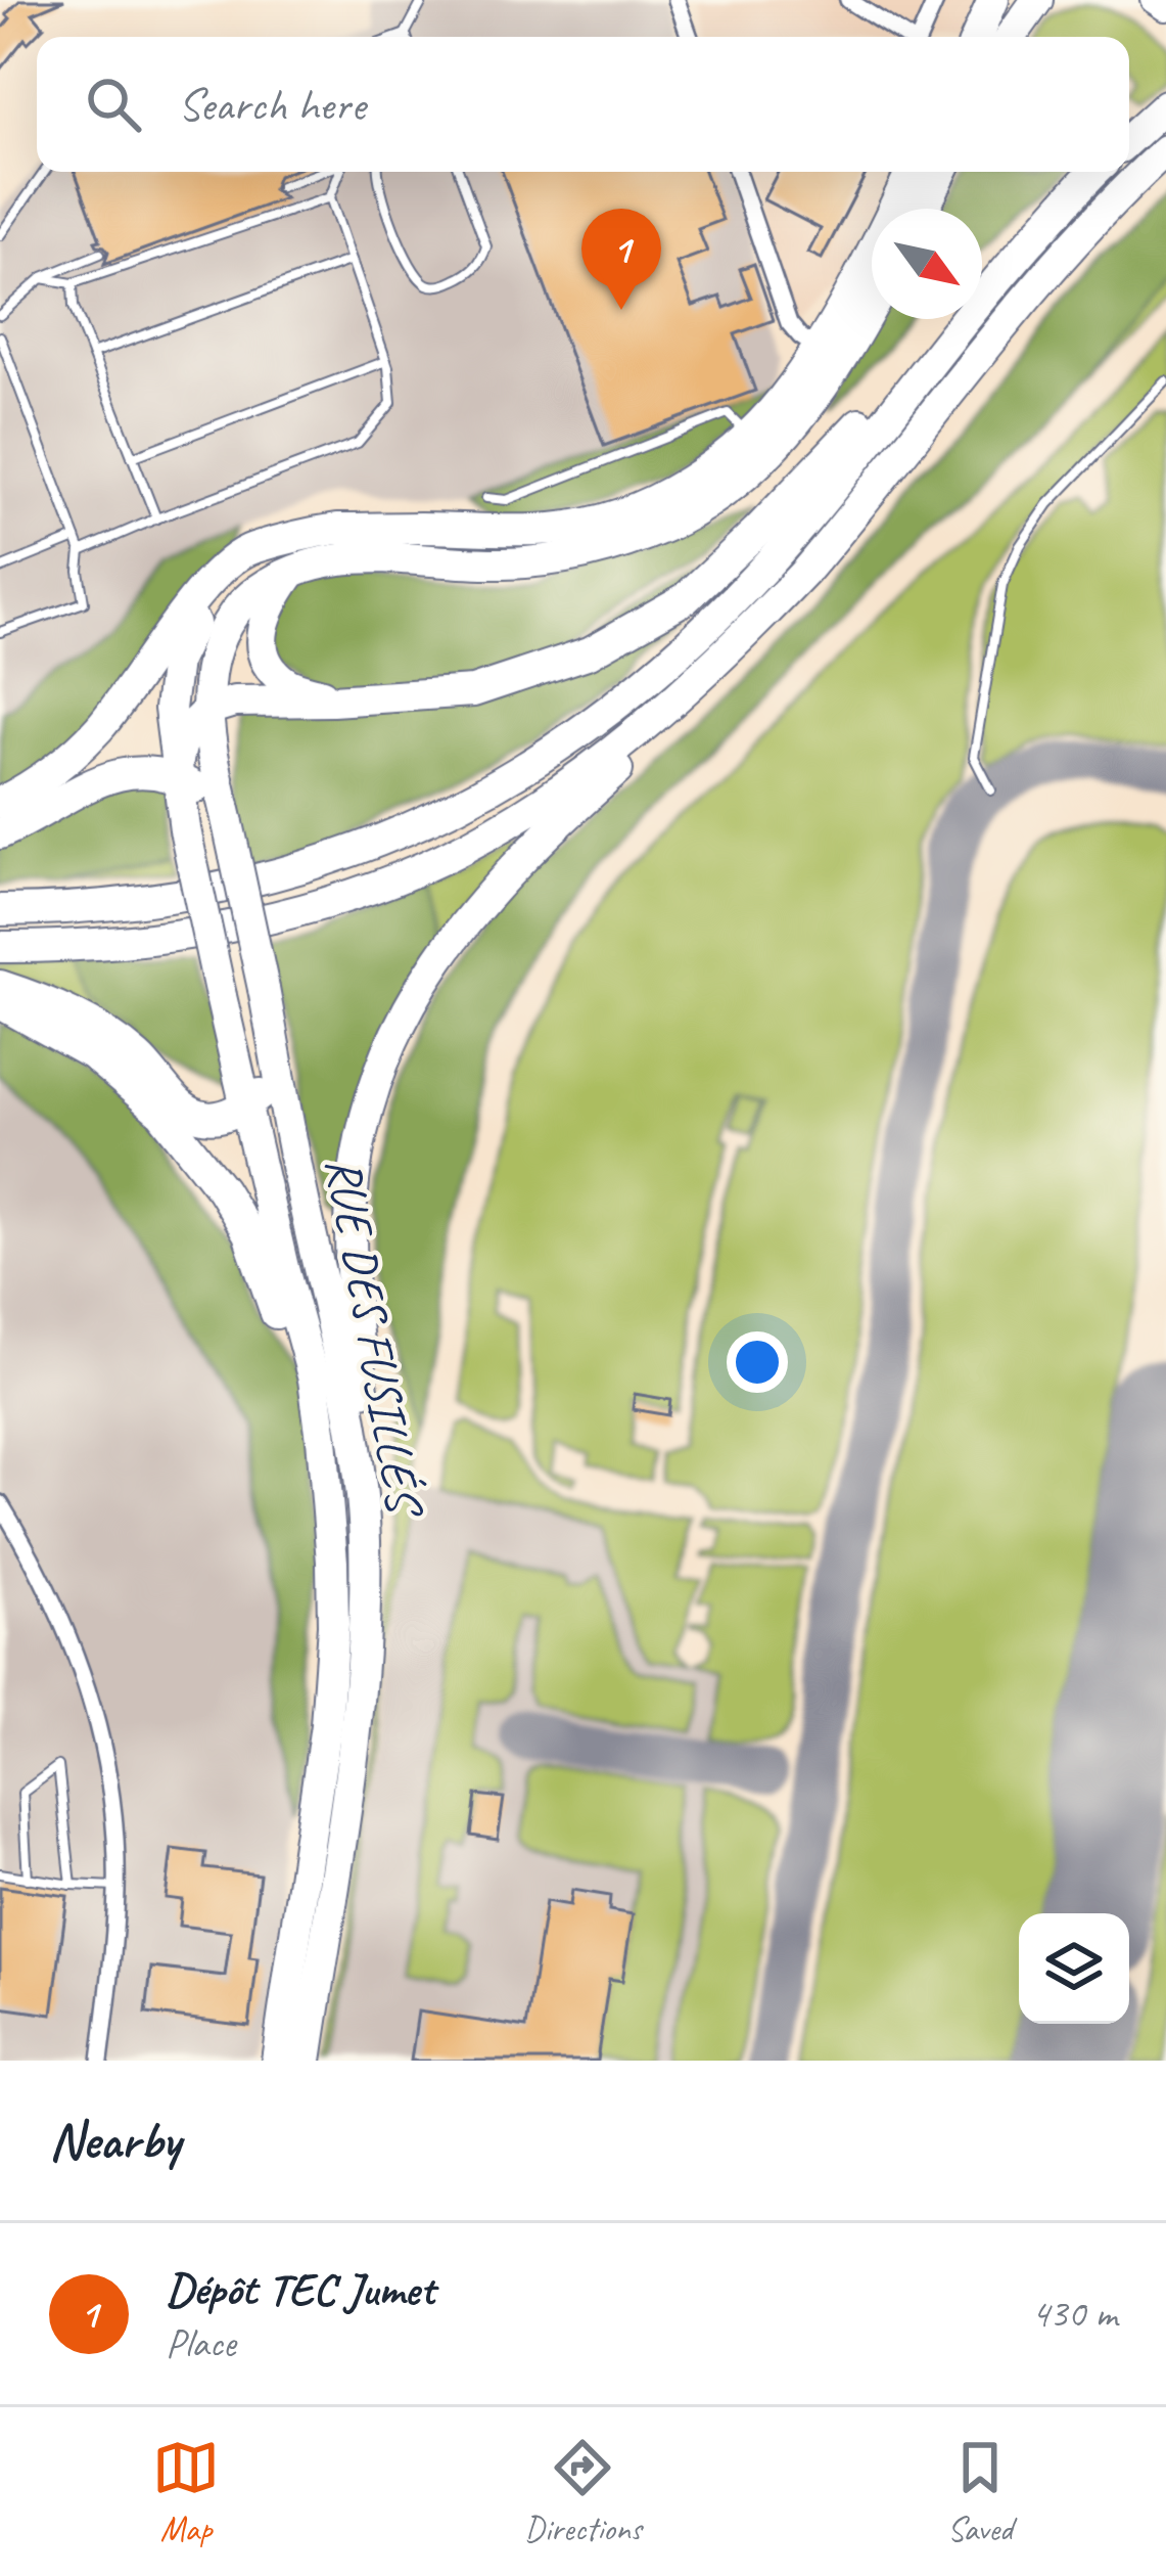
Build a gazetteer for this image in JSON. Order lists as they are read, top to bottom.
{
  "streets": {
    "highway": ["RUE DES FUSILLÉS"]
  },
  "north": "bottom right",
  "page": {
    "search": "Search here",
    "pins": "1",
    "heading": "Nearby",
    "list": [
      {
        "mark": "1",
        "name": "Dépôt TEC Jumet",
        "note": "Place",
        "value": "430 m"
      }
    ],
    "nav": ["Map", "Directions", "Saved"]
  }
}
